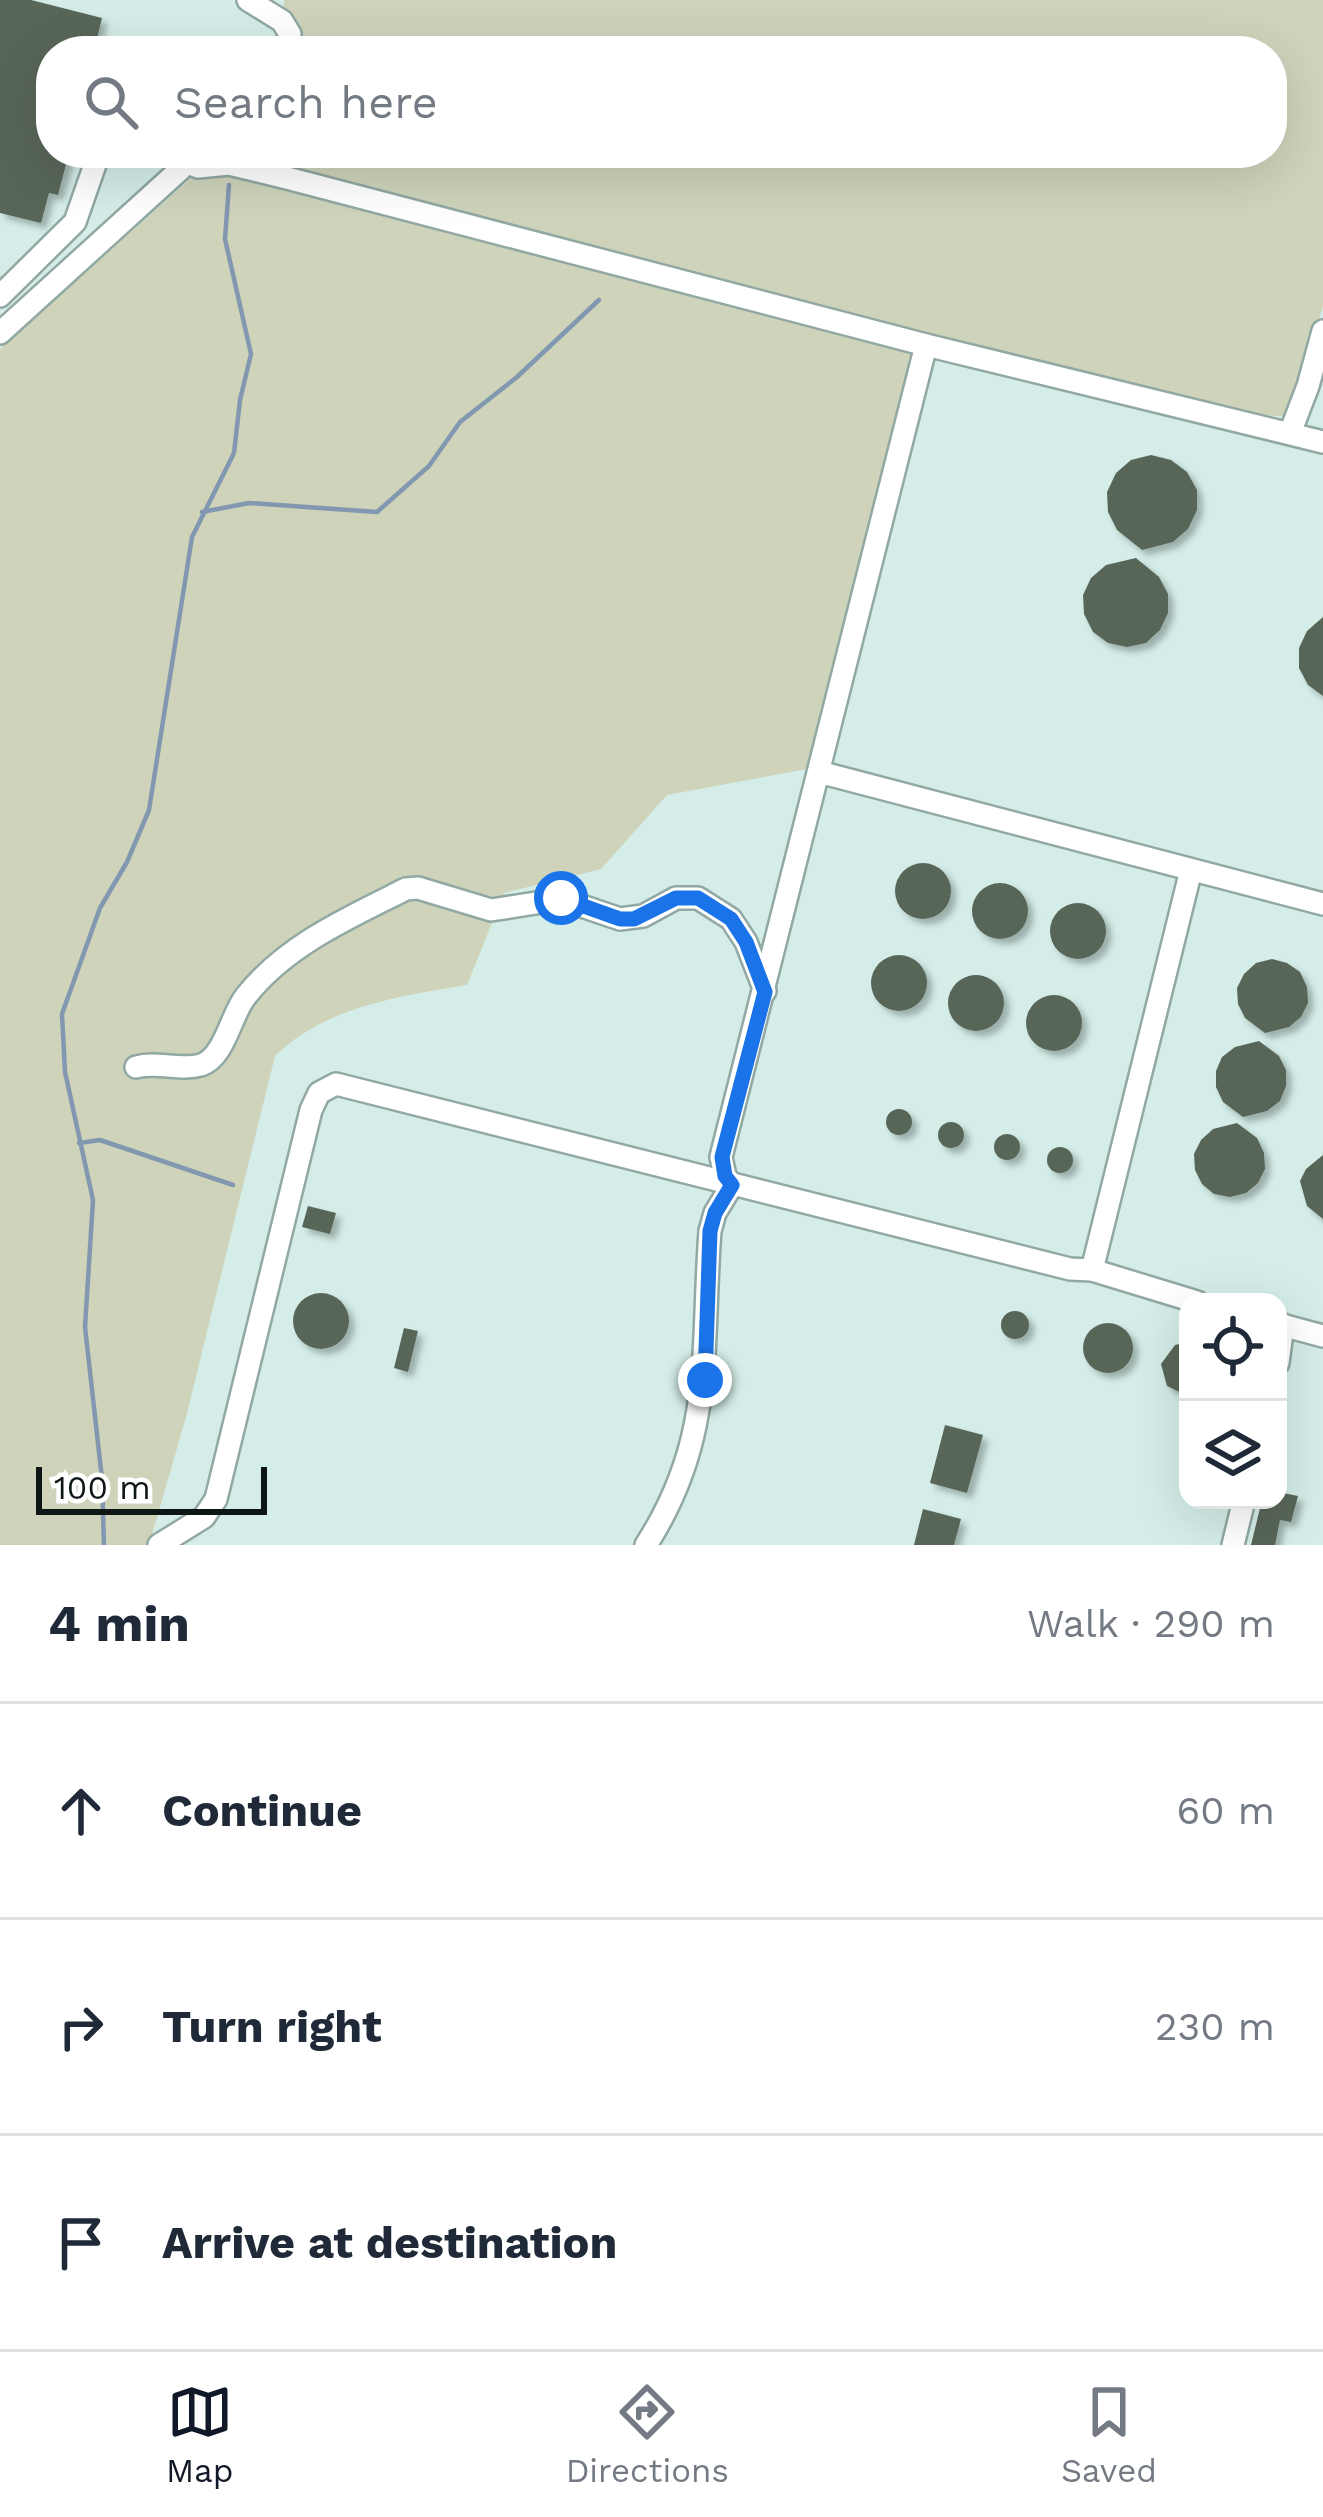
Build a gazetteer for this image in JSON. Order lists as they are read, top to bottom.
{
  "scale_bar": "100 m",
  "page": {
    "search": "Search here",
    "scale": "100 m",
    "heading": ["4 min", "Walk · 290 m"],
    "list": [
      ["Continue", "60 m"],
      ["Turn right", "230 m"],
      "Arrive at destination"
    ],
    "nav": ["Map", "Directions", "Saved"]
  }
}
